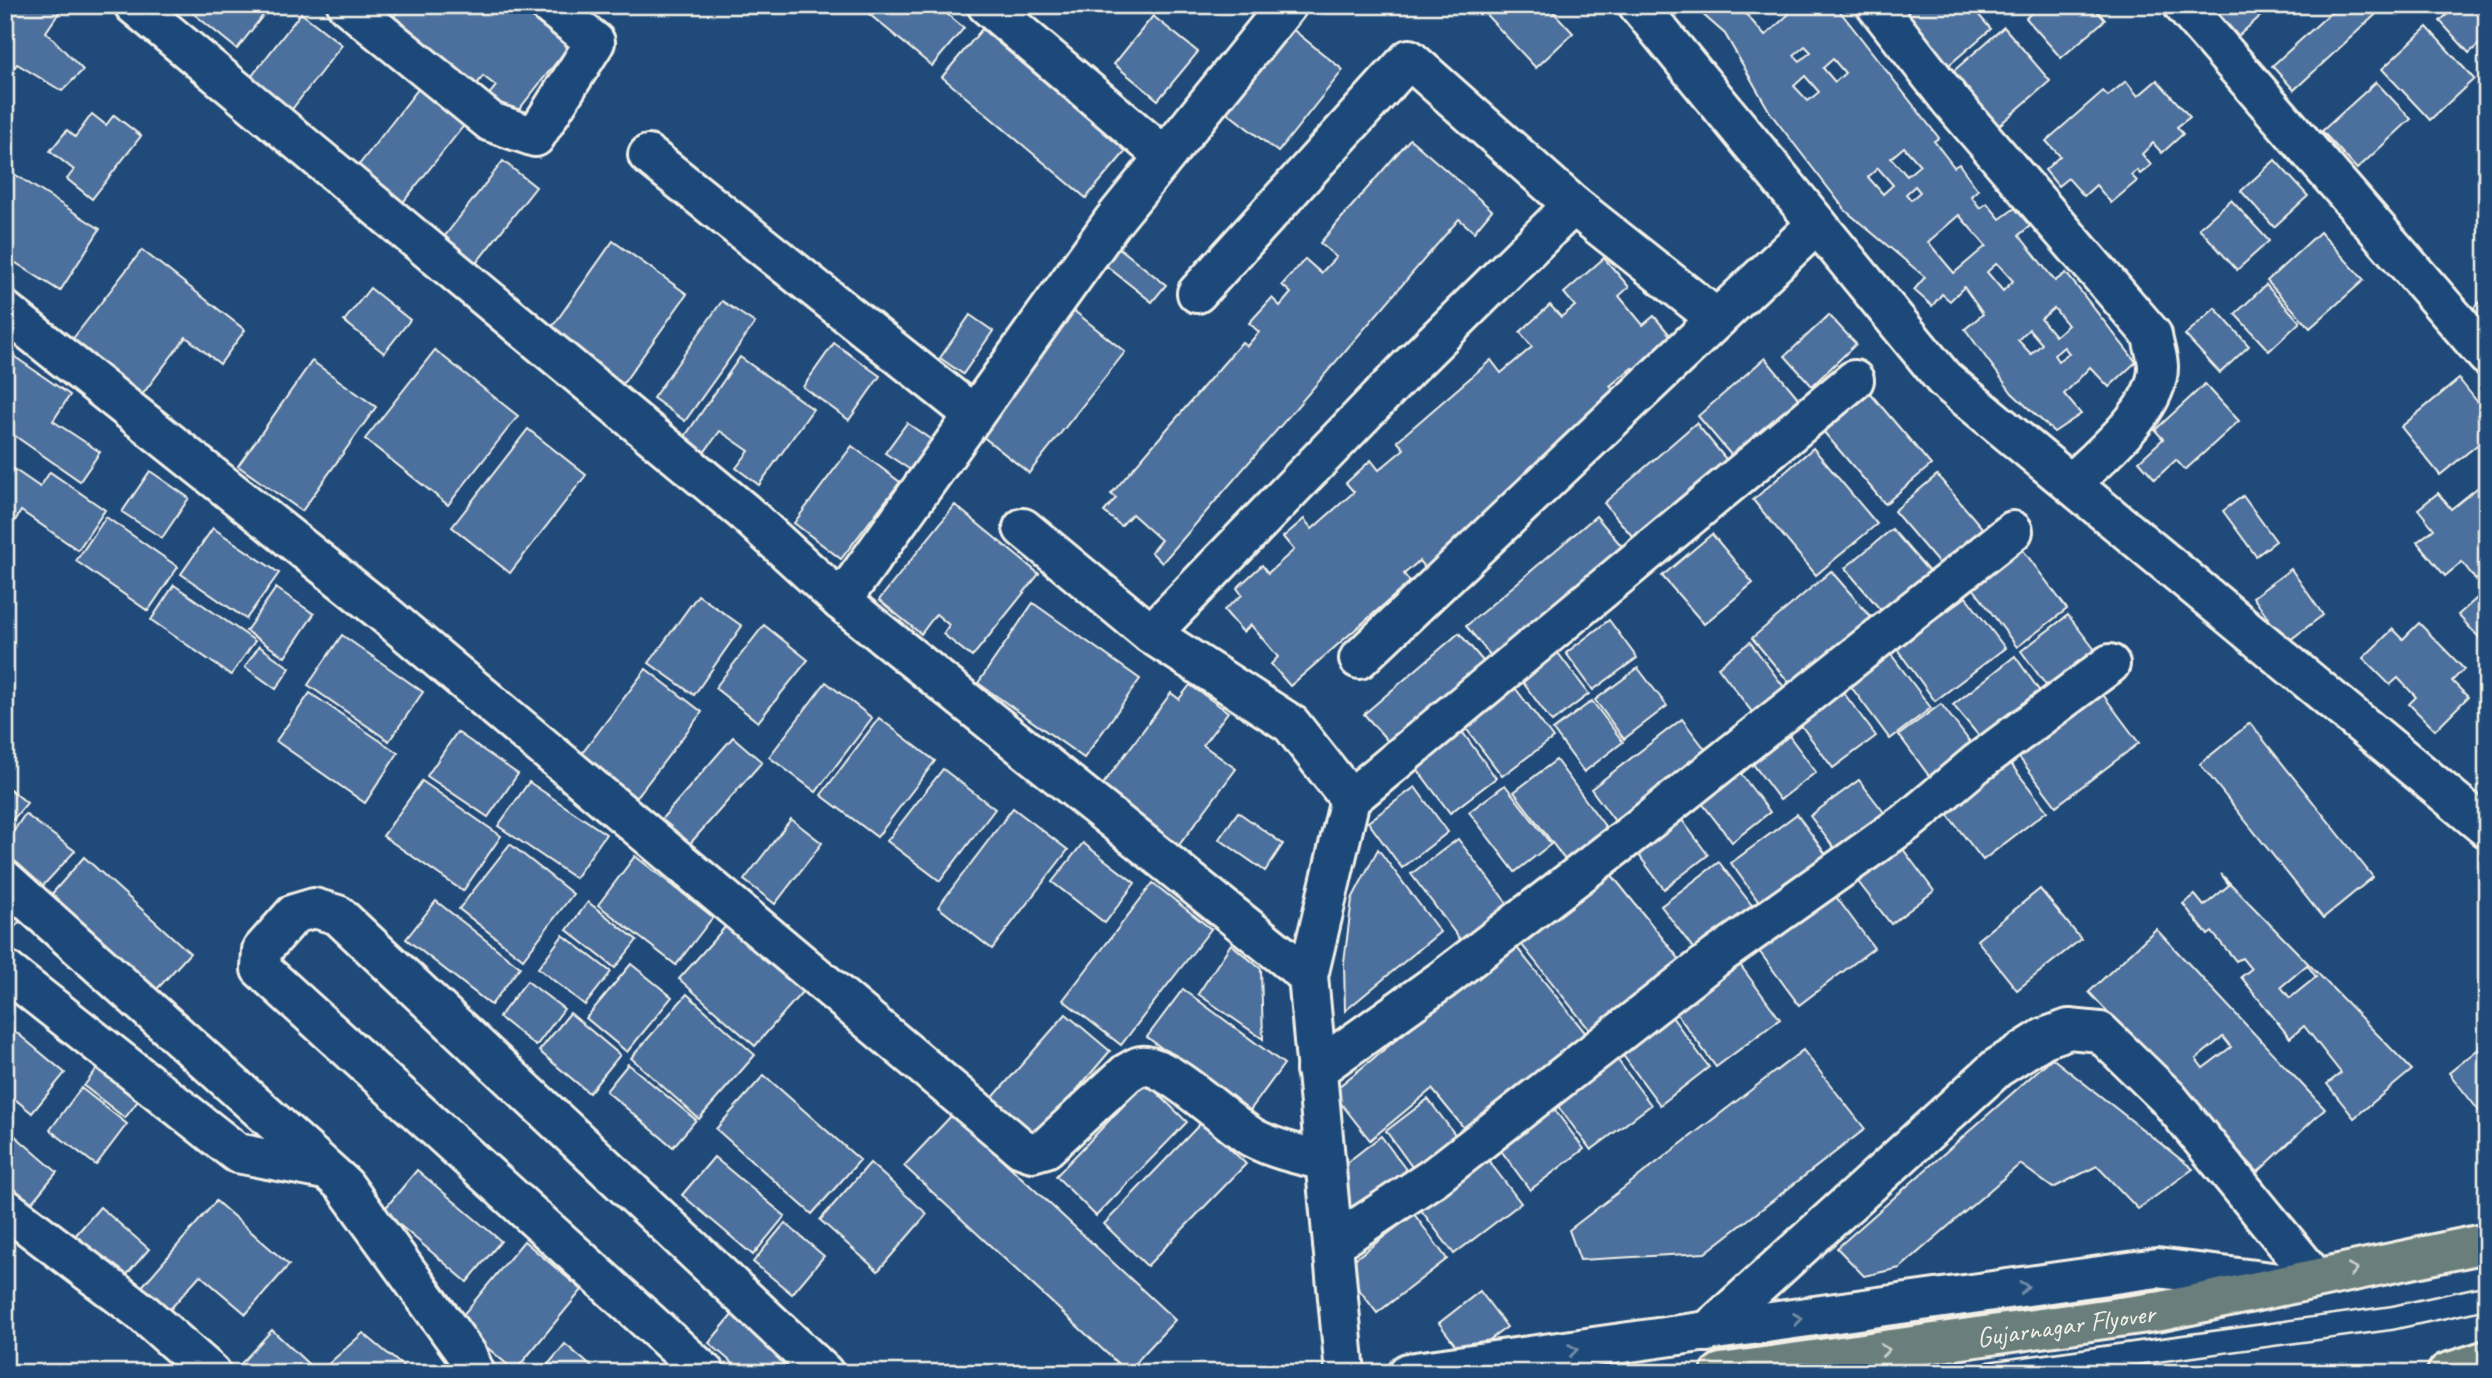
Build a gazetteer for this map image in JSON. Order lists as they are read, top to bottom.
{
  "streets": {
    "main road": ["Gujarnagar Flyover"]
  },
  "one_way": ["Gujarnagar Flyover"]
}
